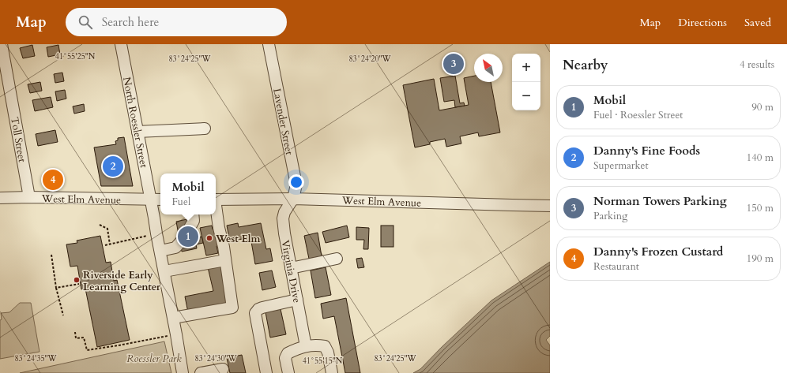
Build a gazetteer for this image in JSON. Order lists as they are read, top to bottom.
{
  "streets": {
    "street": [
      "Lavender Street",
      "North Roessler Street",
      "Toll Street",
      "West Elm Avenue",
      "Virginia Drive"
    ]
  },
  "crossings": [
    ["Lavender Street", "West Elm Avenue"],
    ["Lavender Street", "Virginia Drive"],
    ["North Roessler Street", "West Elm Avenue"],
    ["Toll Street", "West Elm Avenue"],
    ["West Elm Avenue", "Virginia Drive"]
  ],
  "parks": ["Roessler Park"],
  "places": ["West Elm", "Riverside Early Learning Center"],
  "north": "top left",
  "page": {
    "header": "Map",
    "search": "Search here",
    "nav": ["Map", "Directions", "Saved"],
    "heading": ["Nearby", "4 results"],
    "pins": [
      "3",
      "2",
      "4",
      "1"
    ],
    "map_buttons": ["+", "−"],
    "list": [
      {
        "mark": "1",
        "name": "Mobil",
        "note": "Fuel · Roessler Street",
        "value": "90 m"
      },
      {
        "mark": "2",
        "name": "Danny's Fine Foods",
        "note": "Supermarket",
        "value": "140 m"
      },
      {
        "mark": "3",
        "name": "Norman Towers Parking",
        "note": "Parking",
        "value": "150 m"
      },
      {
        "mark": "4",
        "name": "Danny's Frozen Custard",
        "note": "Restaurant",
        "value": "190 m"
      }
    ],
    "popup": ["Mobil", "Fuel"]
  },
  "coordinates": [
    "41°55'25\"N",
    "83°24'25\"W",
    "83°24'20\"W",
    "83°24'35\"W",
    "83°24'30\"W",
    "41°55'15\"N"
  ]
}
